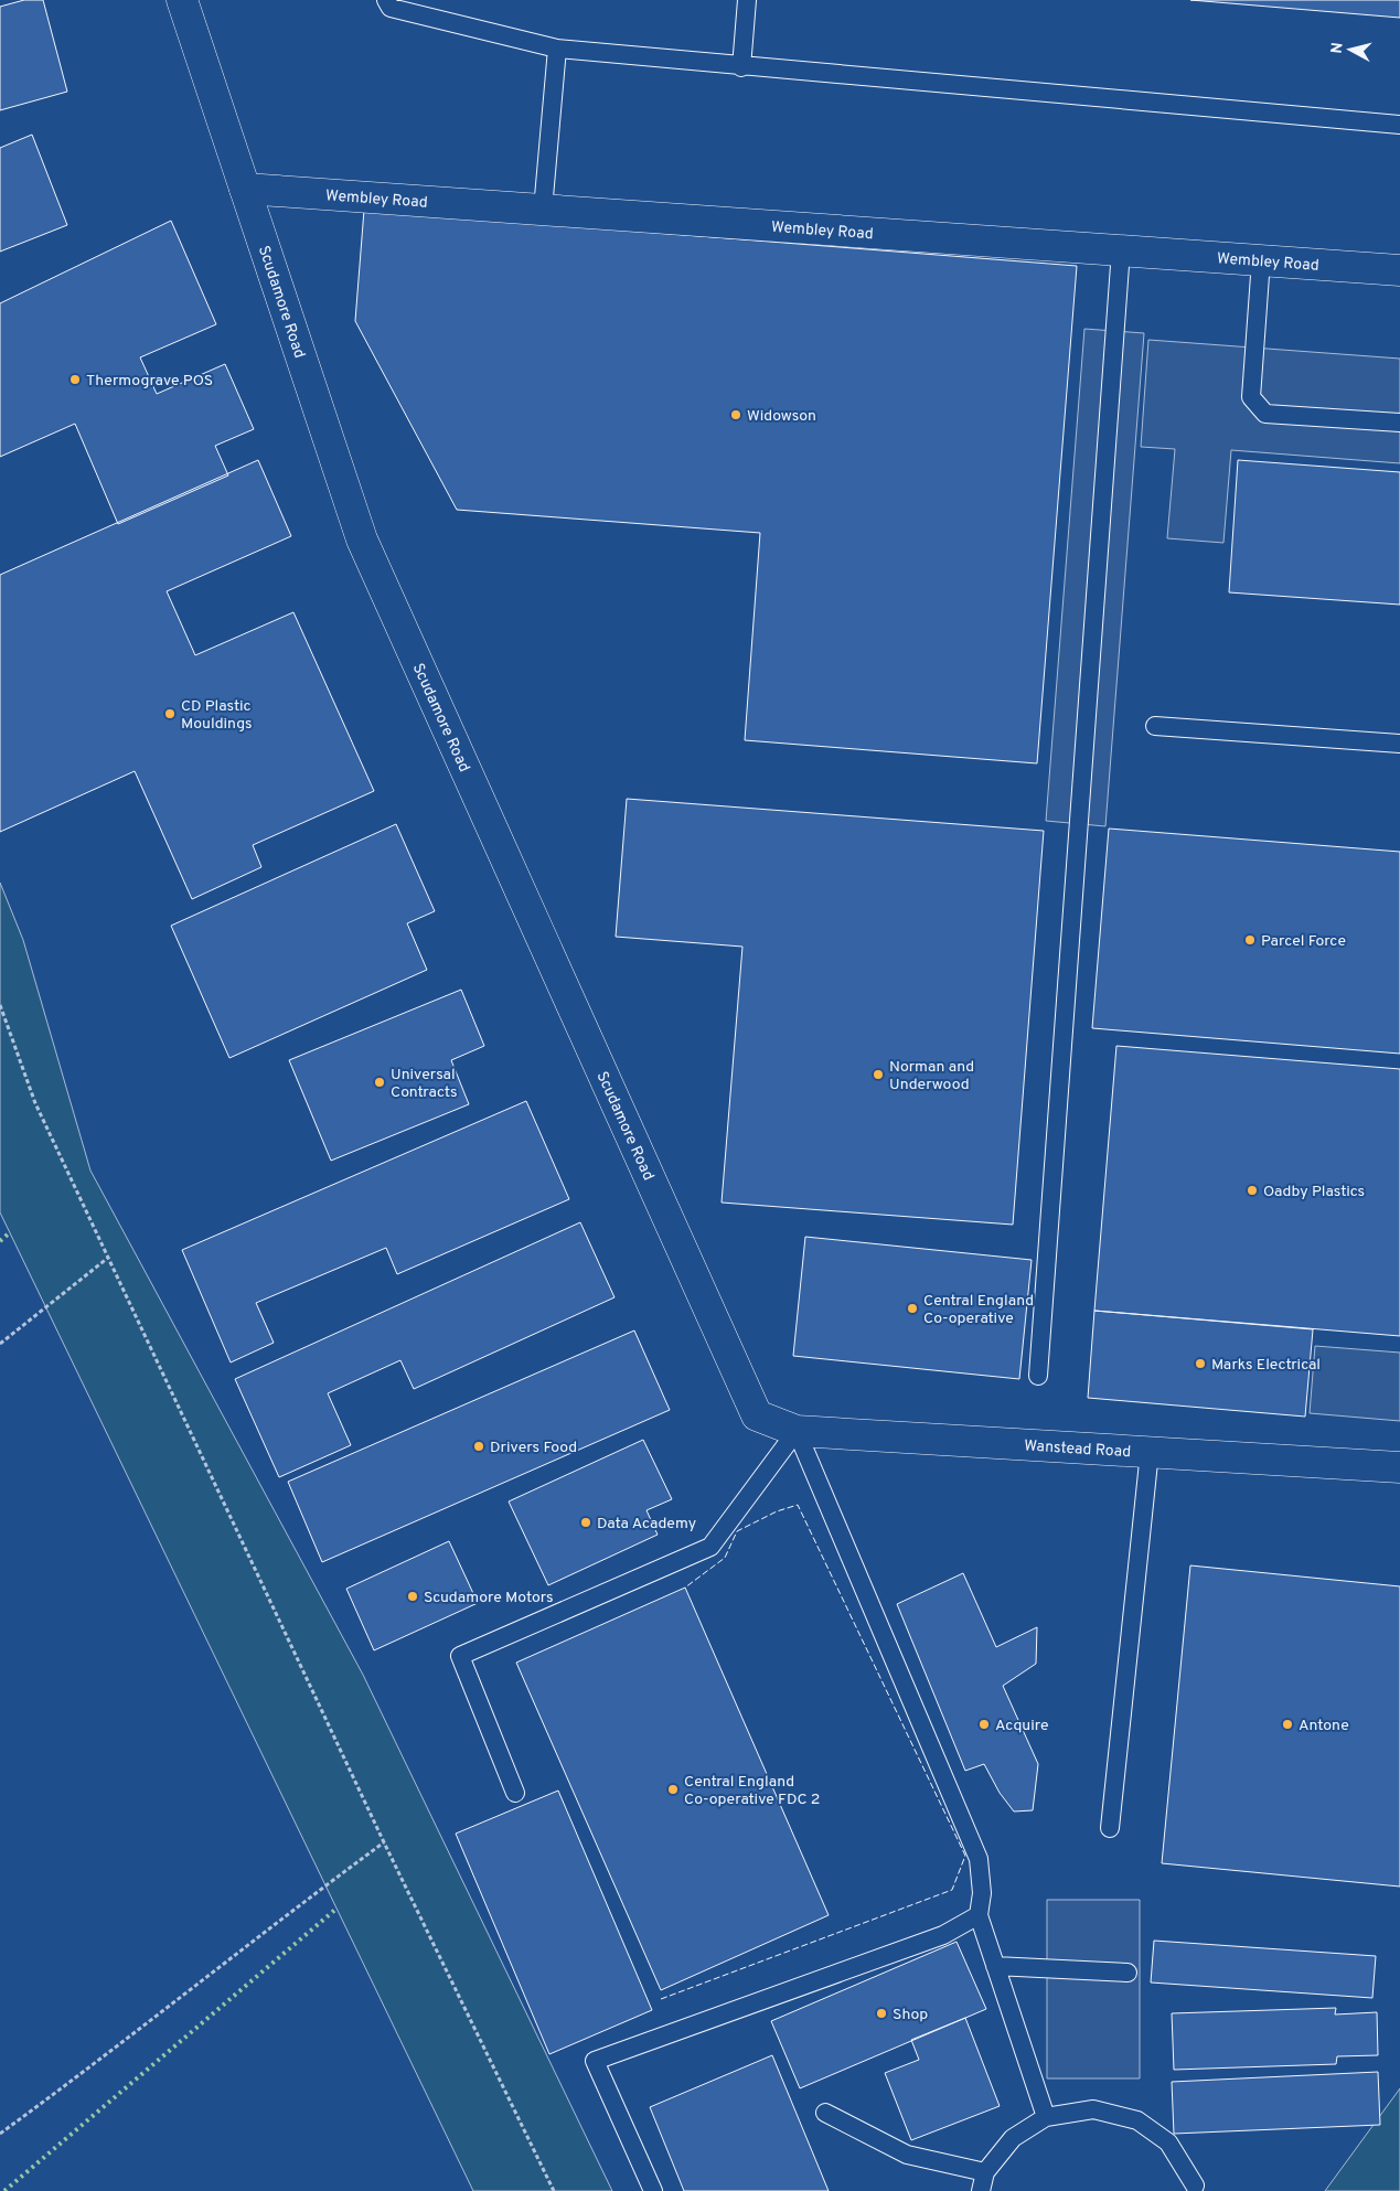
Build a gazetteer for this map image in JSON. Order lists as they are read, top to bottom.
{
  "streets": {
    "street": ["Wembley Road", "Scudamore Road", "Wanstead Road"]
  },
  "crossings": [
    ["Wembley Road", "Scudamore Road"],
    ["Scudamore Road", "Wanstead Road"]
  ],
  "places": [
    "Thermograve POS",
    "Widowson",
    "CD Plastic Mouldings",
    "Parcel Force",
    "Norman and Underwood",
    "Universal Contracts",
    "Oadby Plastics",
    "Central England Co-operative",
    "Marks Electrical",
    "Drivers Food",
    "Data Academy",
    "Scudamore Motors",
    "Acquire",
    "Antone",
    "Central England Co-operative FDC 2",
    "Shop"
  ],
  "north": "left"
}
